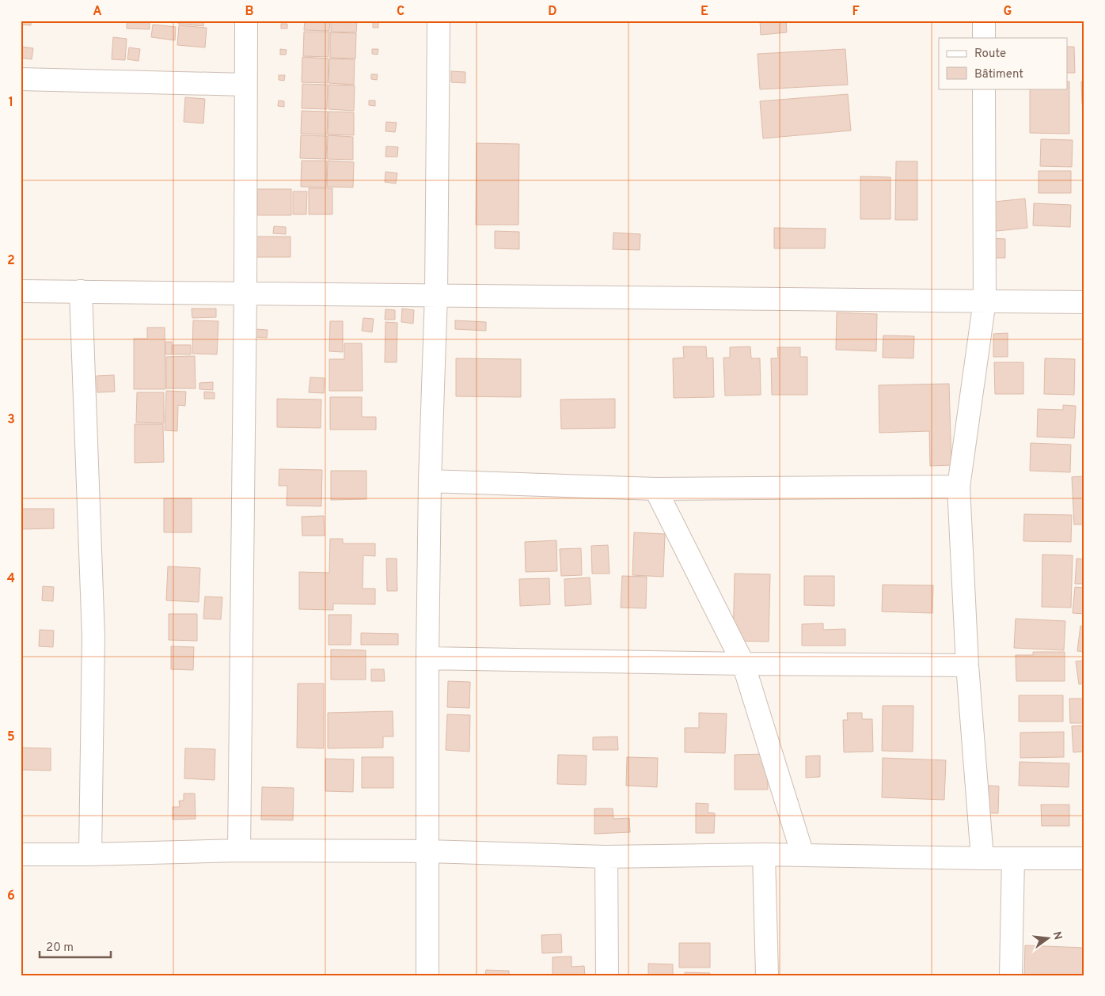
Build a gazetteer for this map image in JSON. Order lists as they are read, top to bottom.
{
  "legend": ["Route", "Bâtiment"],
  "scale_bar": "20 m",
  "north": "right",
  "grid": {
    "columns": [
      "A",
      "B",
      "C",
      "D",
      "E",
      "F",
      "G"
    ],
    "rows": [
      "1",
      "2",
      "3",
      "4",
      "5",
      "6"
    ]
  }
}
